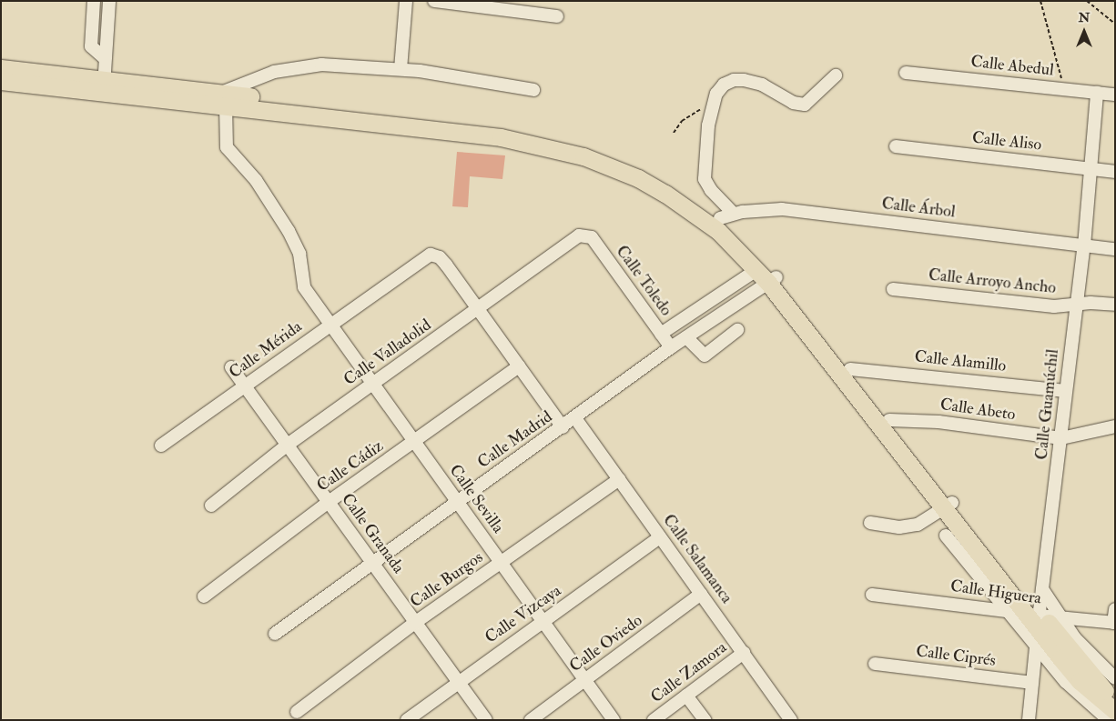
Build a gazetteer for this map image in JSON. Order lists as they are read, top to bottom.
{
  "streets": {
    "street": [
      "Calle Abedul",
      "Calle Aliso",
      "Calle Árbol",
      "Calle Toledo",
      "Calle Arroyo Ancho",
      "Calle Mérida",
      "Calle Valladolid",
      "Calle Alamillo",
      "Calle Guamúchil",
      "Calle Abeto",
      "Calle Madrid",
      "Calle Cádiz",
      "Calle Sevilla",
      "Calle Granada",
      "Calle Salamanca",
      "Calle Burgos",
      "Calle Higuera",
      "Calle Vizcaya",
      "Calle Oviedo",
      "Calle Ciprés",
      "Calle Zamora"
    ]
  },
  "crossings": [
    ["Calle Abedul", "Calle Guamúchil"],
    ["Calle Aliso", "Calle Guamúchil"],
    ["Calle Árbol", "Calle Guamúchil"],
    ["Calle Toledo", "Calle Valladolid"],
    ["Calle Toledo", "Calle Madrid"],
    ["Calle Arroyo Ancho", "Calle Guamúchil"],
    ["Calle Mérida", "Calle Valladolid"],
    ["Calle Mérida", "Calle Sevilla"],
    ["Calle Mérida", "Calle Granada"],
    ["Calle Valladolid", "Calle Sevilla"],
    ["Calle Valladolid", "Calle Granada"],
    ["Calle Alamillo", "Calle Guamúchil"],
    ["Calle Guamúchil", "Calle Abeto"],
    ["Calle Guamúchil", "Calle Higuera"],
    ["Calle Guamúchil", "Calle Ciprés"],
    ["Calle Madrid", "Calle Sevilla"],
    ["Calle Madrid", "Calle Granada"],
    ["Calle Madrid", "Calle Salamanca"],
    ["Calle Cádiz", "Calle Sevilla"],
    ["Calle Cádiz", "Calle Granada"],
    ["Calle Sevilla", "Calle Burgos"],
    ["Calle Sevilla", "Calle Vizcaya"],
    ["Calle Sevilla", "Calle Oviedo"],
    ["Calle Granada", "Calle Burgos"],
    ["Calle Granada", "Calle Vizcaya"],
    ["Calle Salamanca", "Calle Burgos"],
    ["Calle Salamanca", "Calle Vizcaya"],
    ["Calle Salamanca", "Calle Oviedo"],
    ["Calle Salamanca", "Calle Zamora"]
  ],
  "north": "top"
}
